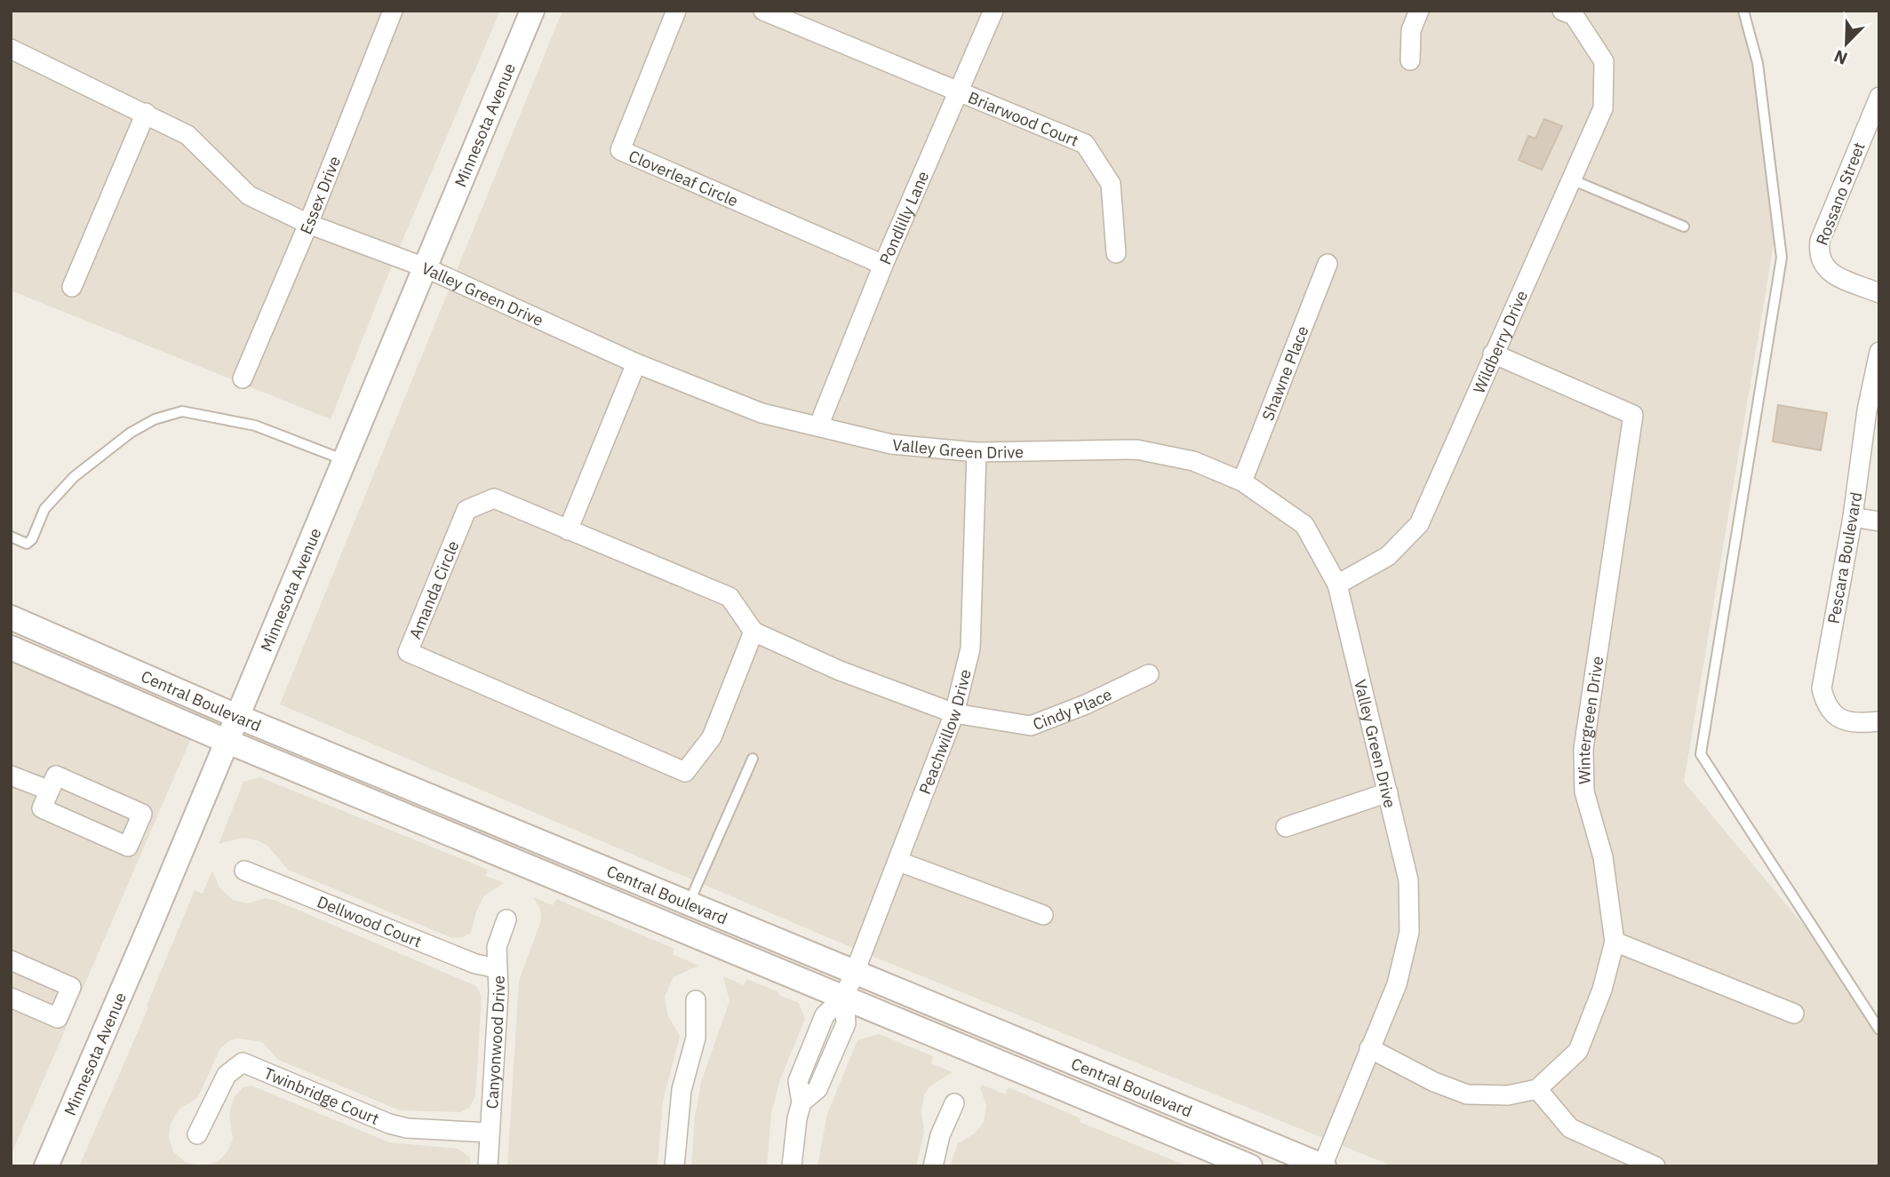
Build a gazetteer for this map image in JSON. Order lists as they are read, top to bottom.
{
  "streets": {
    "street": [
      "Briarwood Court",
      "Minnesota Avenue",
      "Cloverleaf Circle",
      "Rossano Street",
      "Essex Drive",
      "Pondlilly Lane",
      "Valley Green Drive",
      "Wildberry Drive",
      "Shawne Place",
      "Pescara Boulevard",
      "Amanda Circle",
      "Central Boulevard",
      "Cindy Place",
      "Wintergreen Drive",
      "Peachwillow Drive",
      "Dellwood Court",
      "Canyonwood Drive",
      "Twinbridge Court"
    ]
  },
  "crossings": [
    ["Briarwood Court", "Pondlilly Lane"],
    ["Minnesota Avenue", "Valley Green Drive"],
    ["Minnesota Avenue", "Central Boulevard"],
    ["Cloverleaf Circle", "Pondlilly Lane"],
    ["Essex Drive", "Valley Green Drive"],
    ["Pondlilly Lane", "Valley Green Drive"],
    ["Valley Green Drive", "Wildberry Drive"],
    ["Valley Green Drive", "Shawne Place"],
    ["Valley Green Drive", "Central Boulevard"],
    ["Valley Green Drive", "Peachwillow Drive"],
    ["Wildberry Drive", "Wintergreen Drive"],
    ["Central Boulevard", "Peachwillow Drive"],
    ["Cindy Place", "Peachwillow Drive"],
    ["Dellwood Court", "Canyonwood Drive"],
    ["Canyonwood Drive", "Twinbridge Court"]
  ],
  "north": "bottom left"
}
